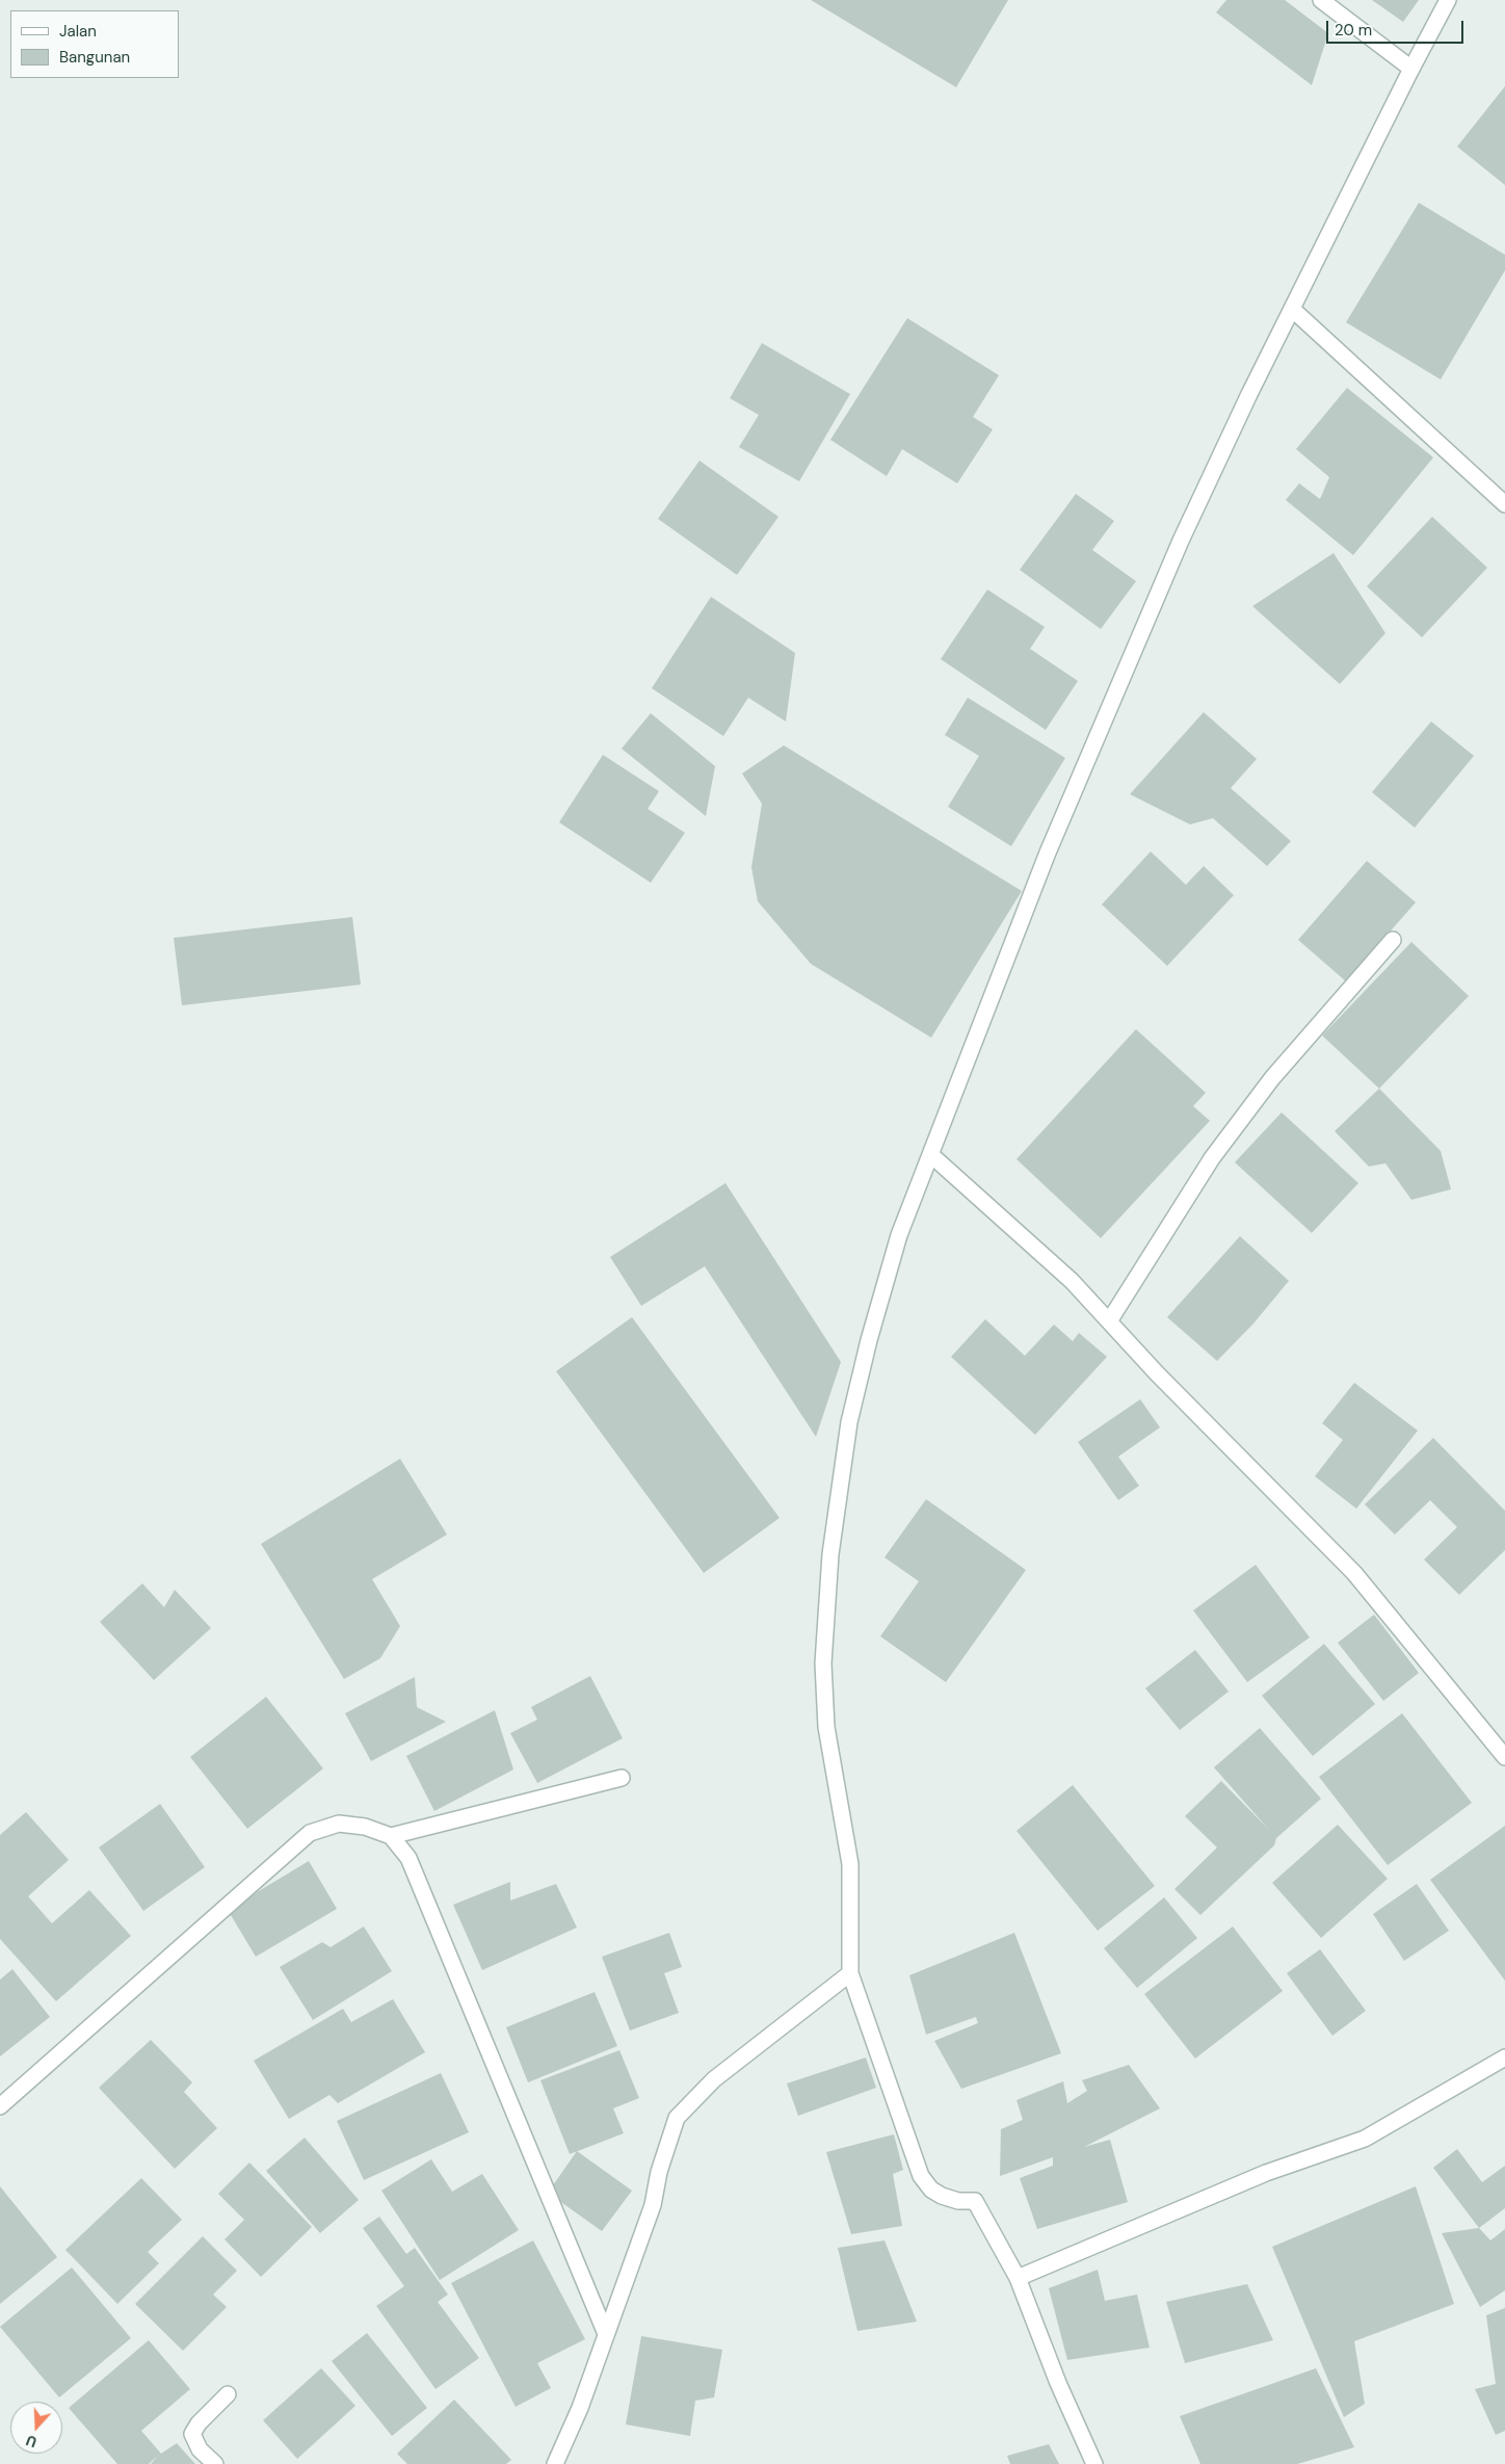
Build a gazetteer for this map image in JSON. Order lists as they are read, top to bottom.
{
  "legend": ["Jalan", "Bangunan"],
  "scale_bar": "20 m",
  "north": "bottom"
}
